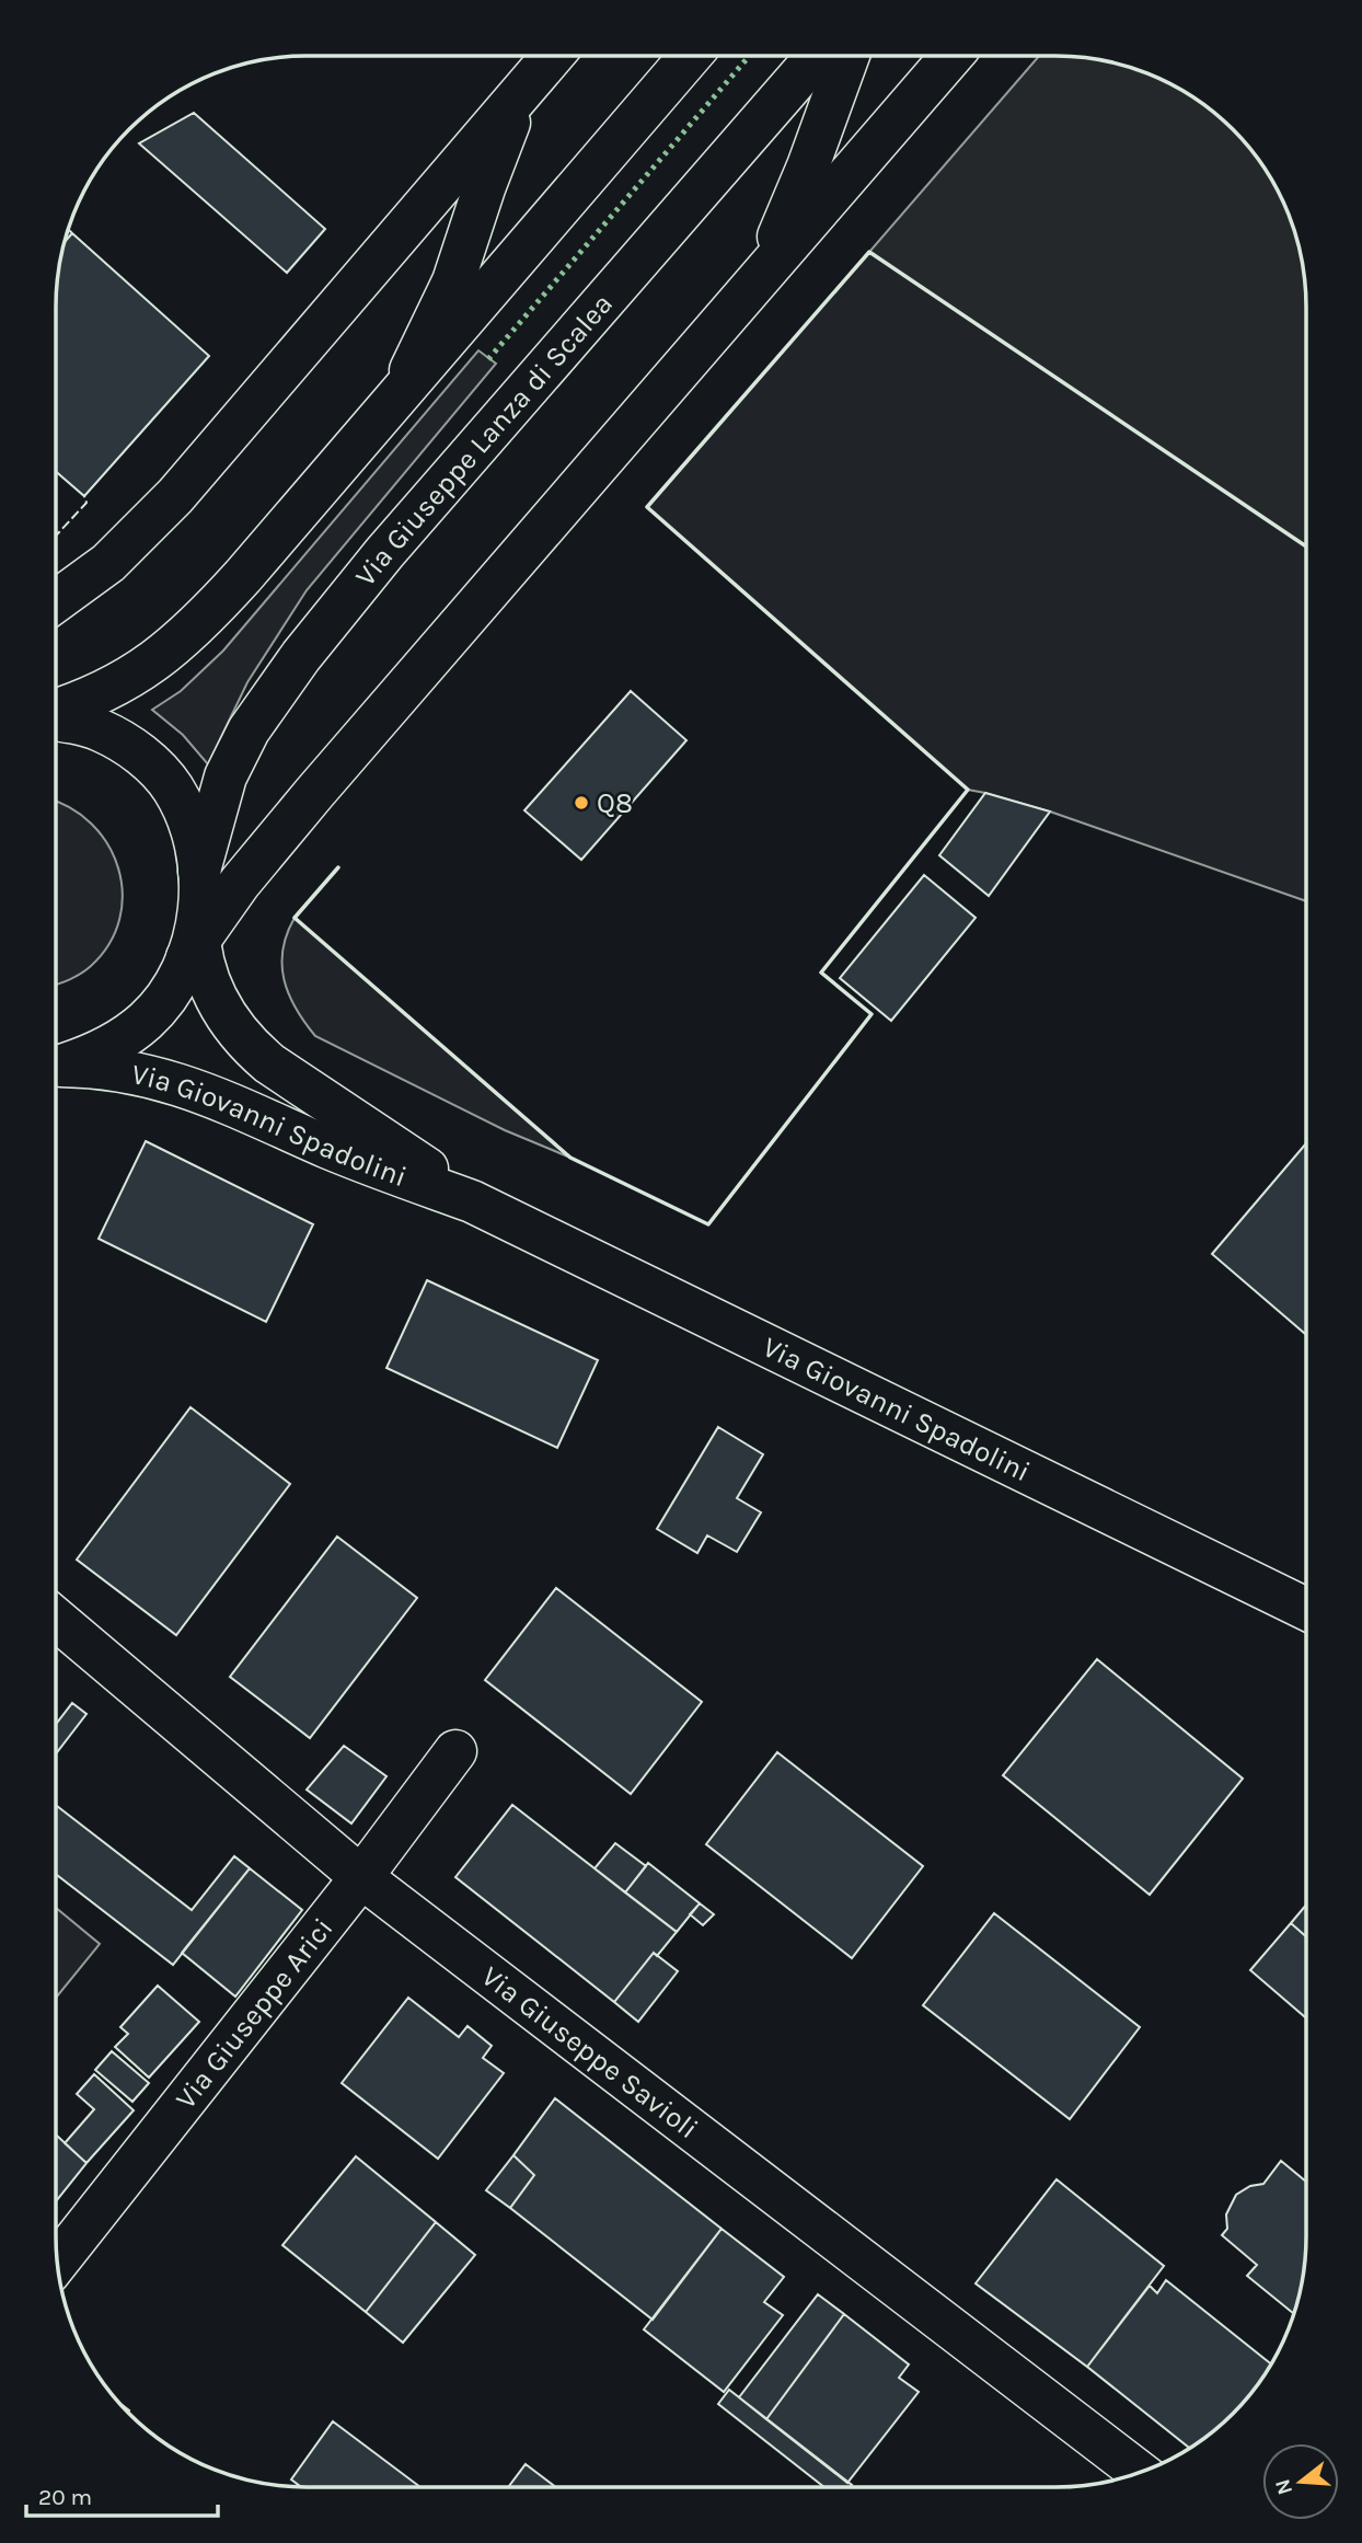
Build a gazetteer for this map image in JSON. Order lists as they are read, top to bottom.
{
  "streets": {
    "street": [
      "Via Giuseppe Lanza di Scalea",
      "Via Giovanni Spadolini",
      "Via Giuseppe Arici",
      "Via Giuseppe Savioli"
    ]
  },
  "crossings": [
    ["Via Giuseppe Arici", "Via Giuseppe Savioli"]
  ],
  "places": ["Q8"],
  "scale_bar": "20 m",
  "north": "left"
}
